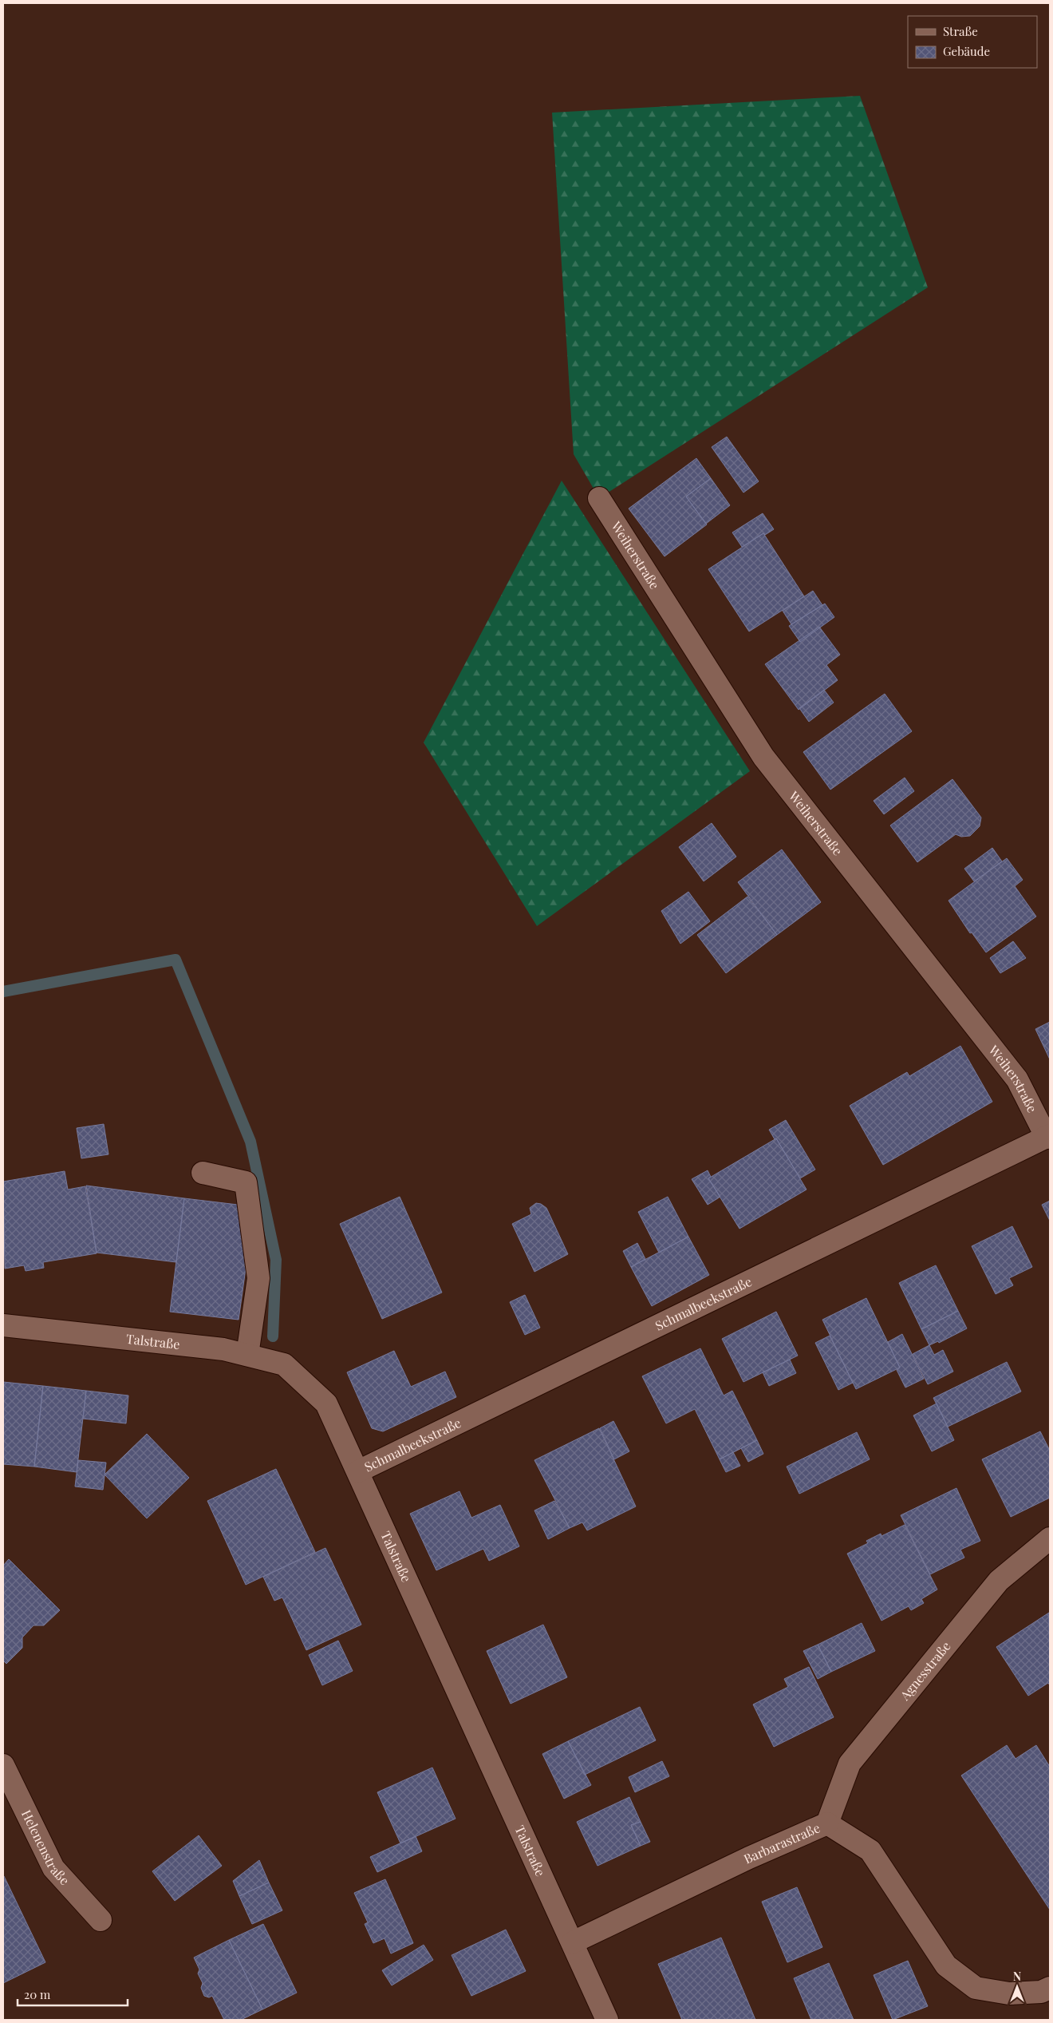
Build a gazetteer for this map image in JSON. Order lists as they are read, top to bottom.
{
  "streets": {
    "street": [
      "Weiherstraße",
      "Schmalbeekstraße",
      "Talstraße",
      "Agnesstraße",
      "Barbarastraße",
      "Helenenstraße"
    ]
  },
  "crossings": [
    ["Weiherstraße", "Schmalbeekstraße"],
    ["Schmalbeekstraße", "Talstraße"],
    ["Talstraße", "Barbarastraße"],
    ["Agnesstraße", "Barbarastraße"]
  ],
  "legend": ["Straße", "Gebäude"],
  "scale_bar": "20 m",
  "north": "top"
}
